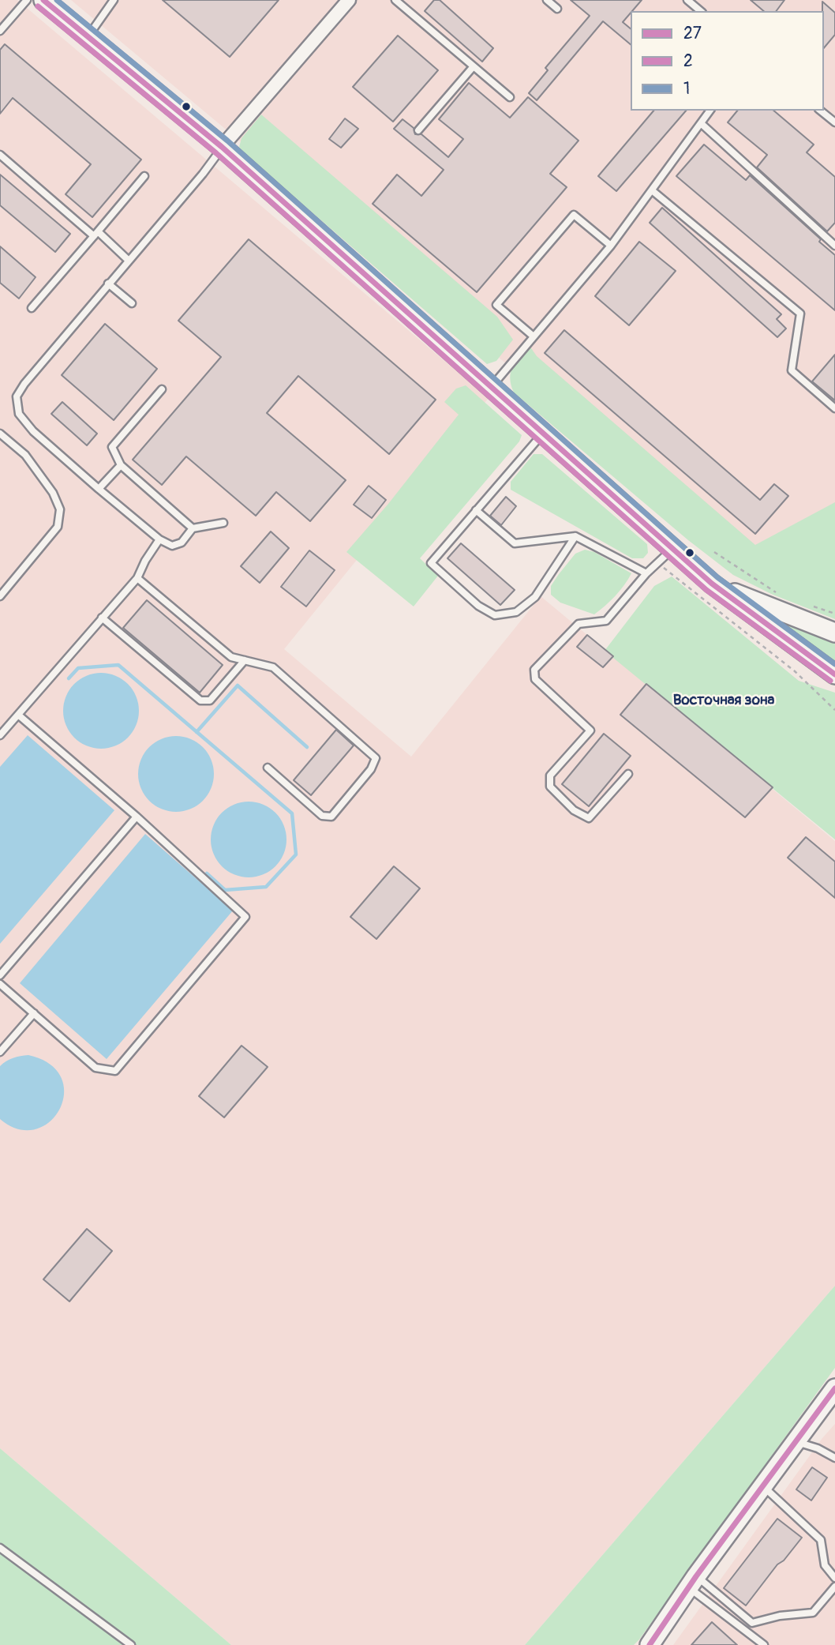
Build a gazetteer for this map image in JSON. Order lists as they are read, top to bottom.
{
  "districts": ["Восточная зона"],
  "lines": ["transit line 27", "transit line 1", "transit line 2"],
  "legend": ["27", "2", "1"]
}
